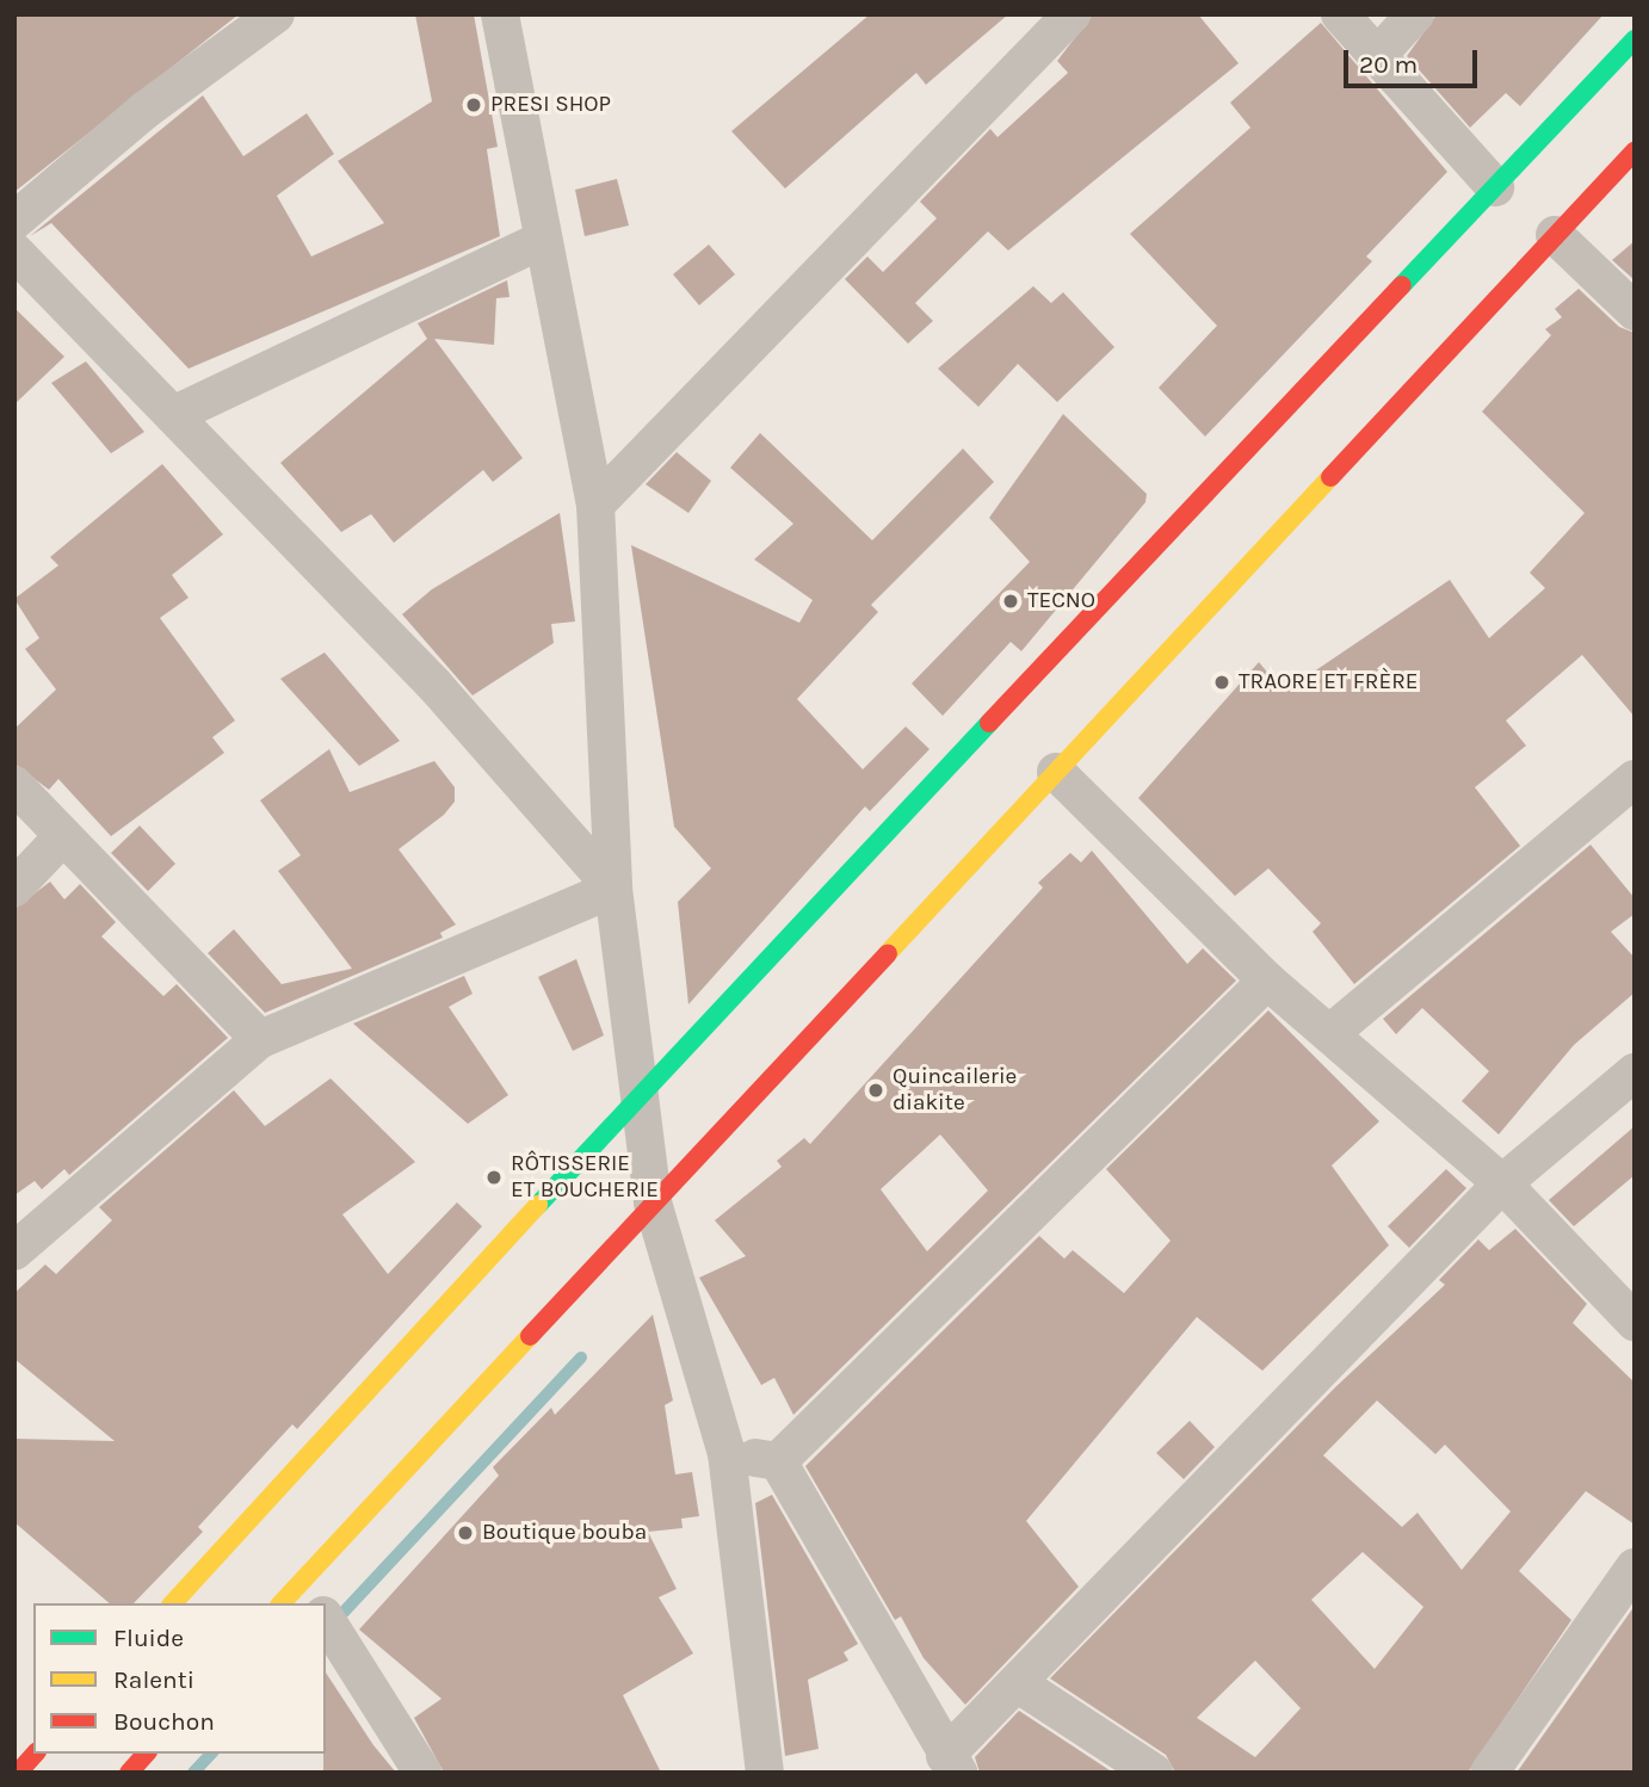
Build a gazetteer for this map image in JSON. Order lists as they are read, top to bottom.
{
  "places": [
    "PRESI SHOP",
    "TECNO",
    "TRAORE ET FRÈRE",
    "Quincailerie diakite",
    "RÔTISSERIE ET BOUCHERIE",
    "Boutique bouba"
  ],
  "legend": ["Fluide", "Ralenti", "Bouchon"],
  "scale_bar": "20 m"
}
